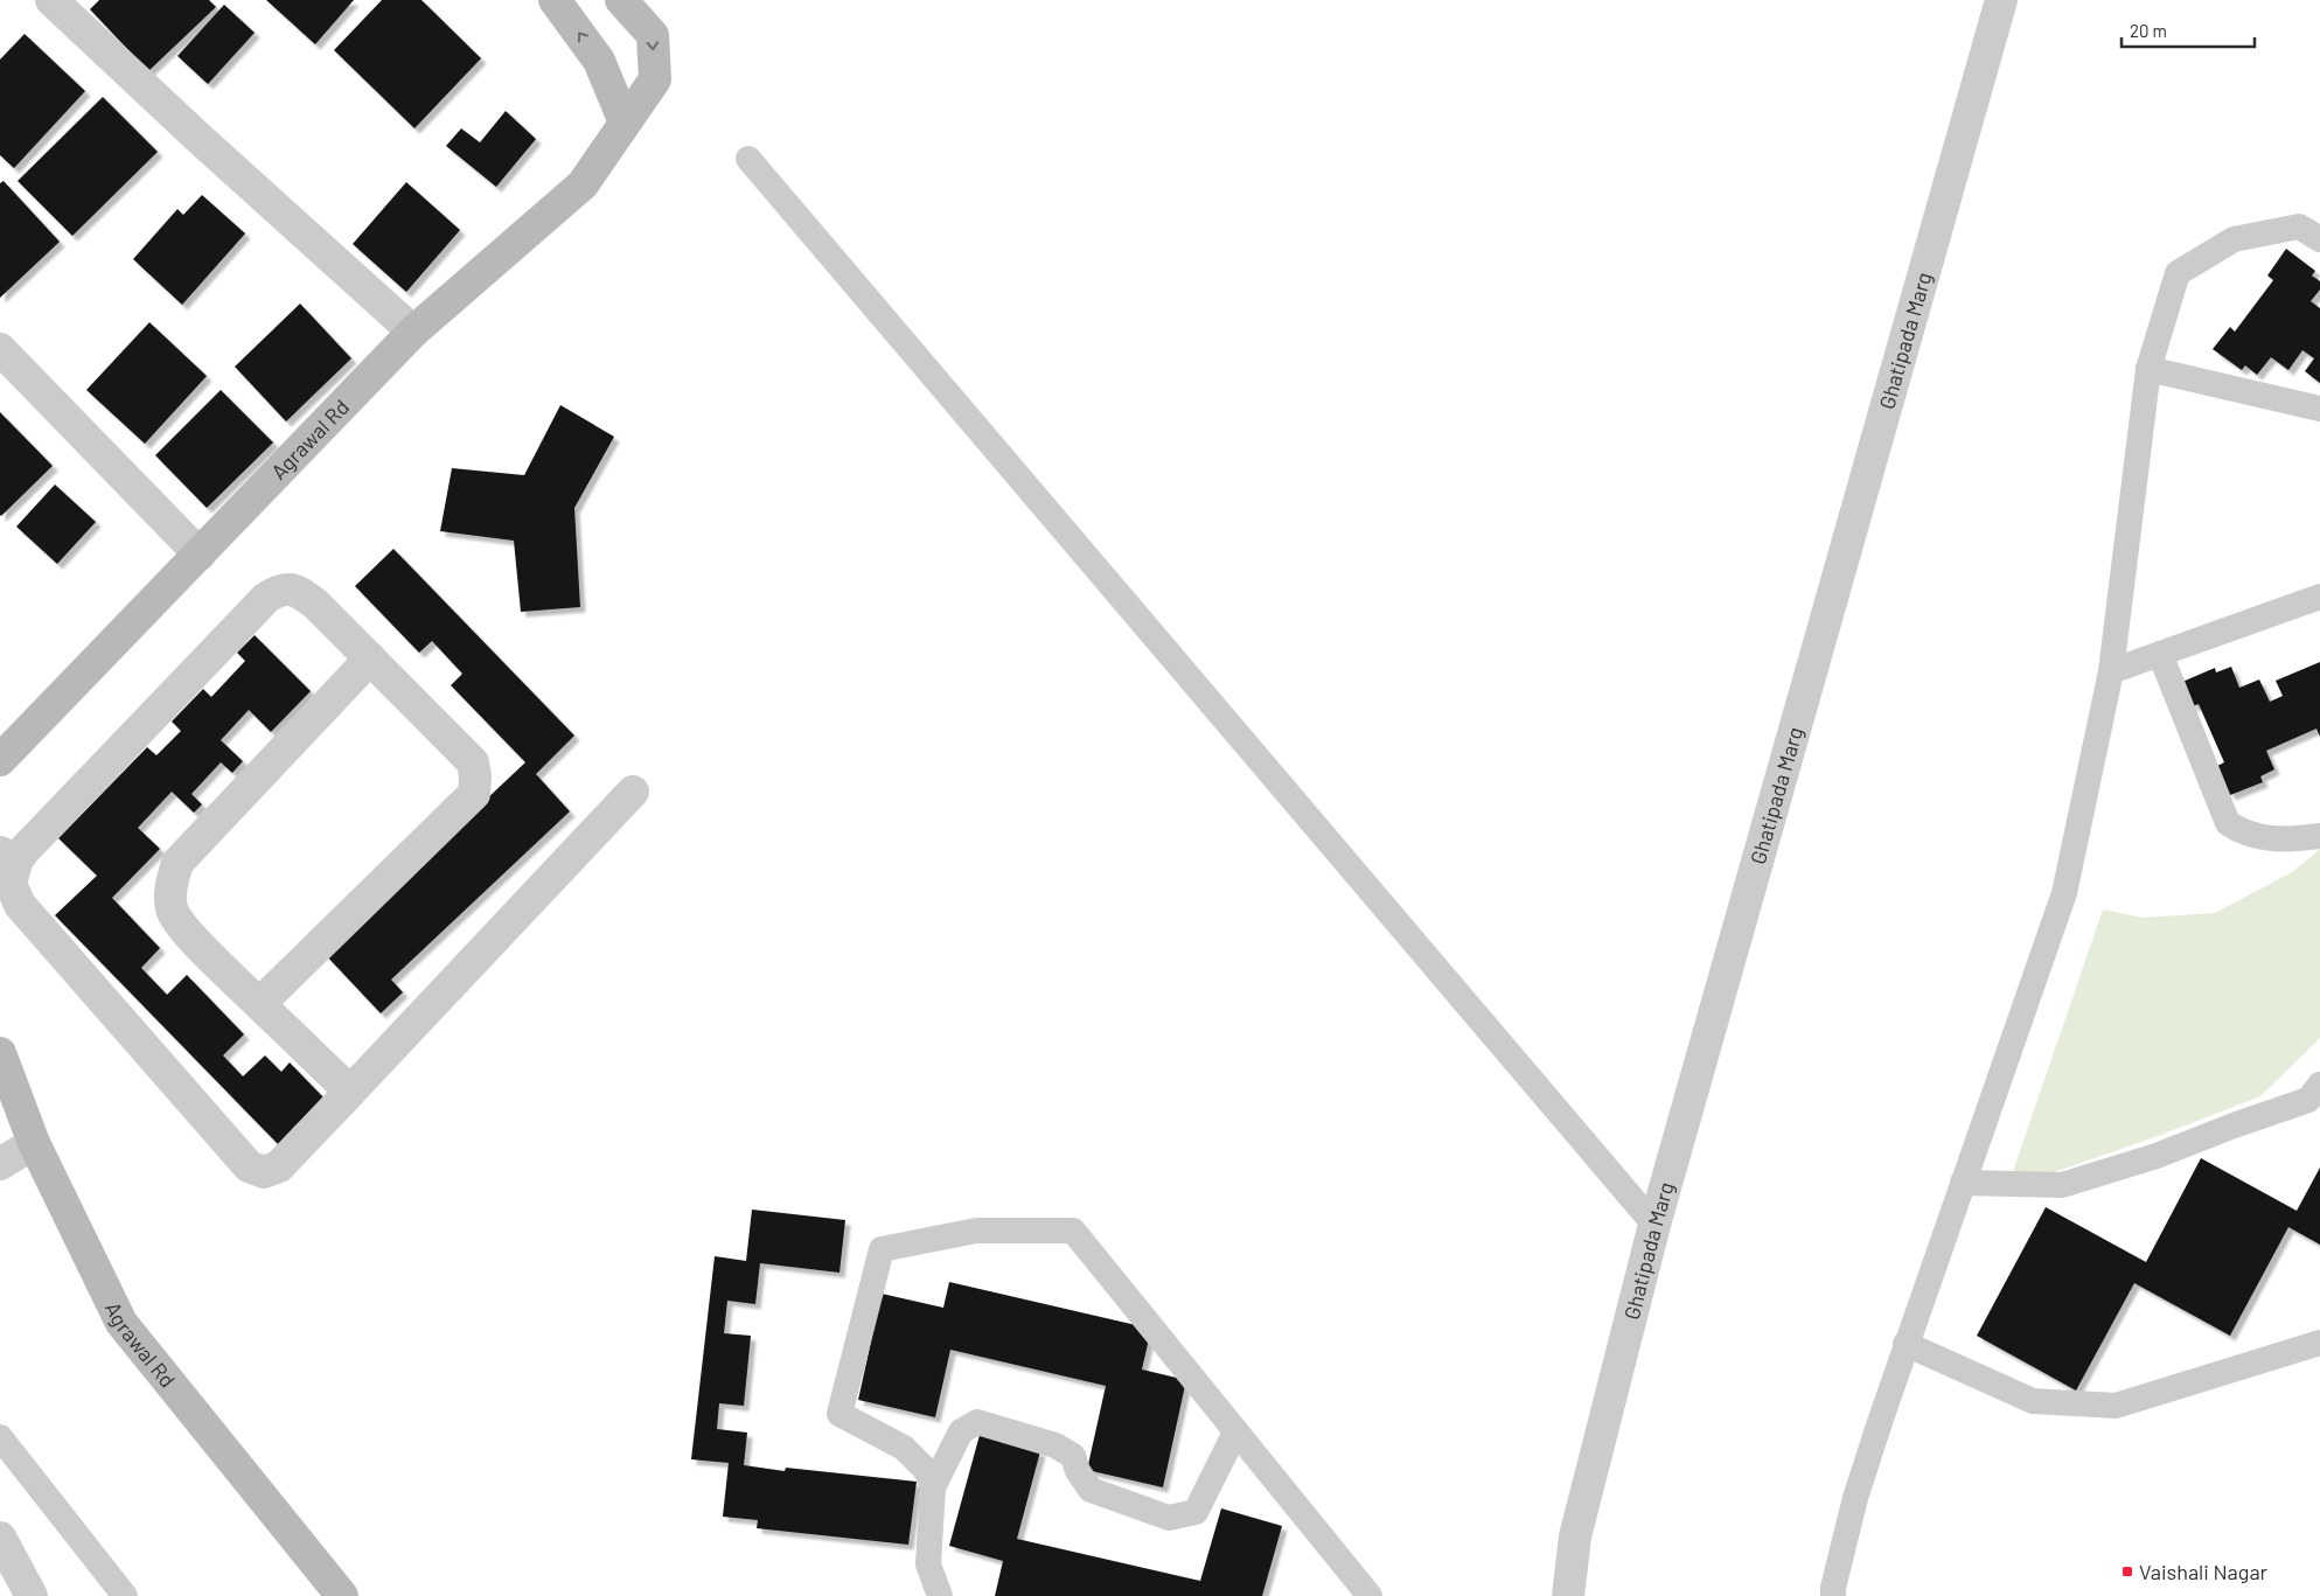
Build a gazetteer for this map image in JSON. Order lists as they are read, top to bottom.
{
  "streets": {
    "street": ["Ghatipada Marg", "Agrawal Rd"]
  },
  "places": {
    "transit": ["Vaishali Nagar"]
  },
  "scale_bar": "20 m"
}
